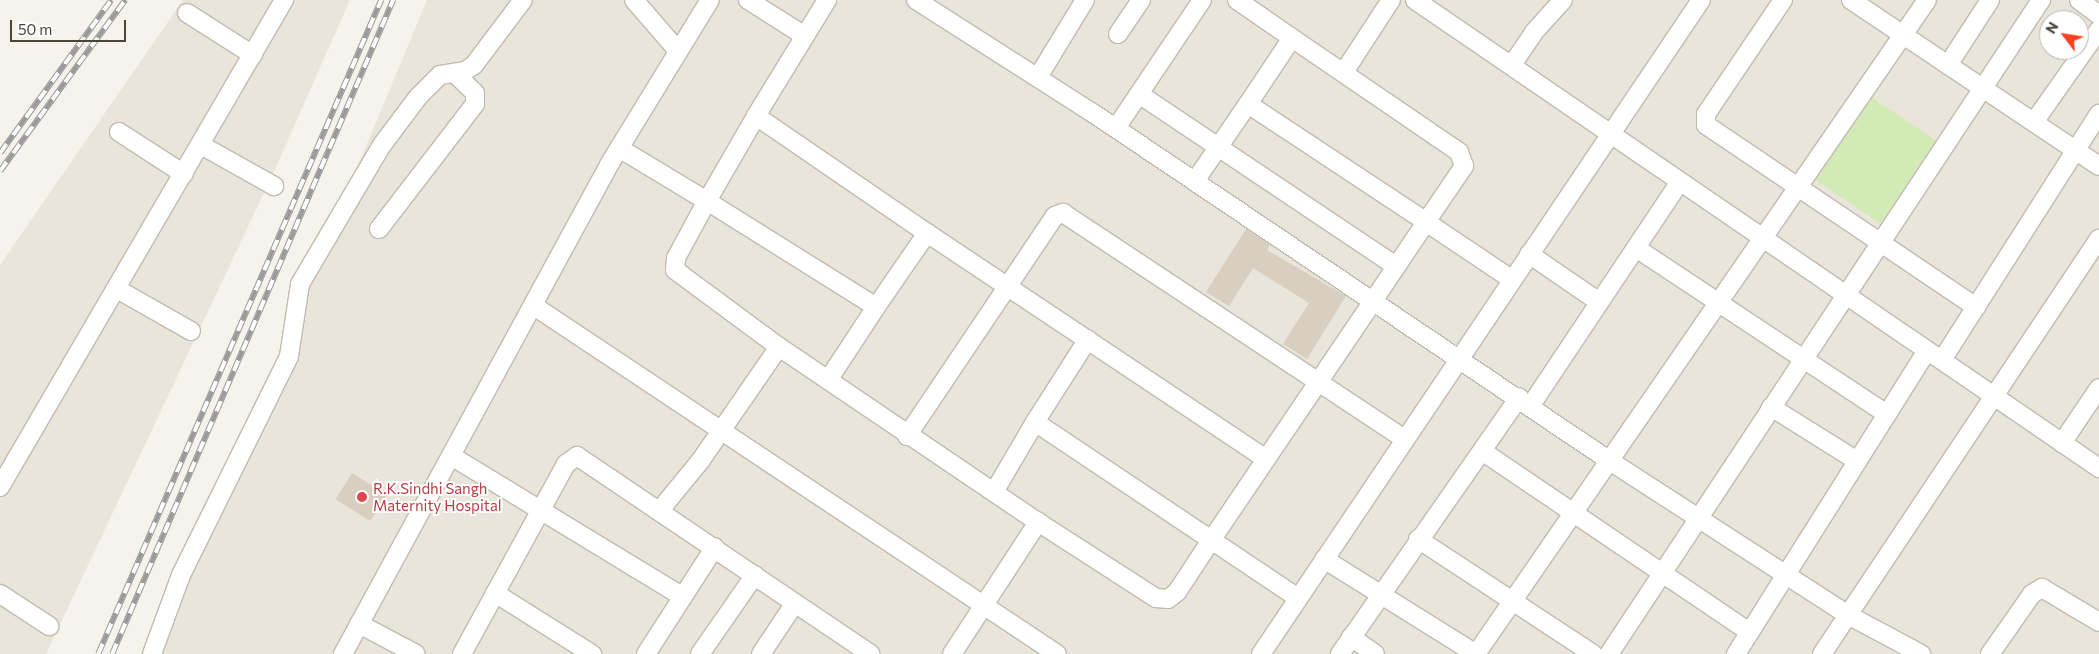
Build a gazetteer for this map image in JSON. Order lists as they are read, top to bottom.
{
  "places": ["R.K.Sindhi Sangh Maternity Hospital"],
  "scale_bar": "50 m",
  "north": "top left"
}
